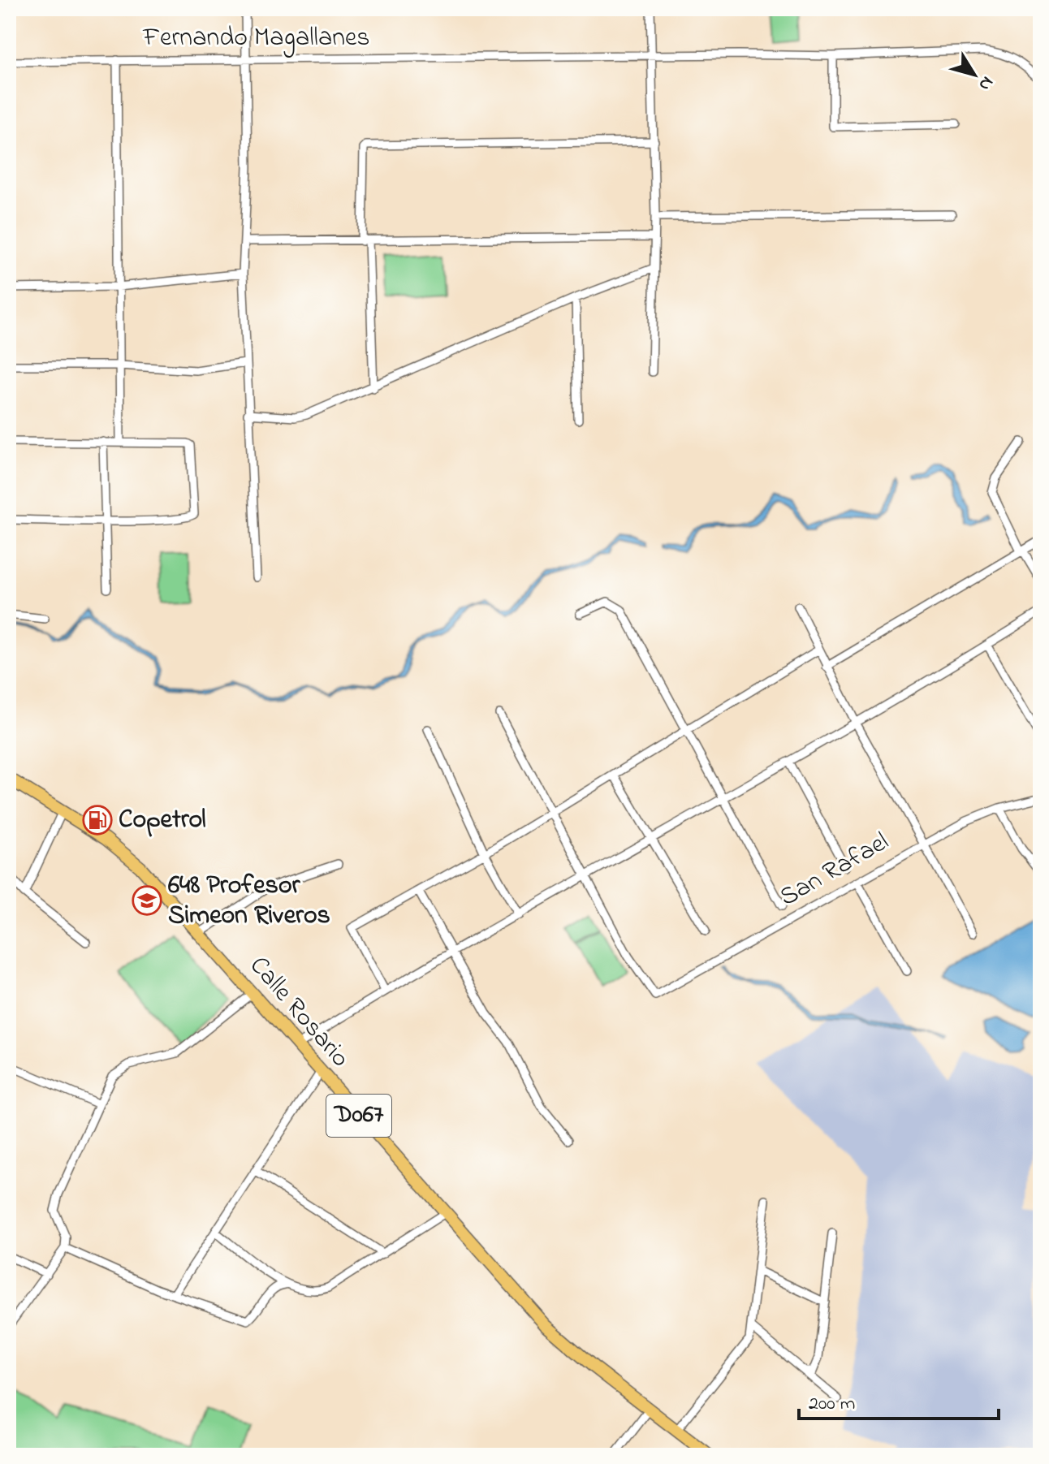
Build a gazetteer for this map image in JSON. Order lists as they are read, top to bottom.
{
  "streets": {
    "main road": ["Calle Rosario", "D067"],
    "street": ["Fernando Magallanes", "San Rafael"]
  },
  "places": {
    "fuel station": ["Copetrol"],
    "school or university": ["648 Profesor Simeon Riveros"]
  },
  "scale_bar": "200 m",
  "north": "bottom right"
}
